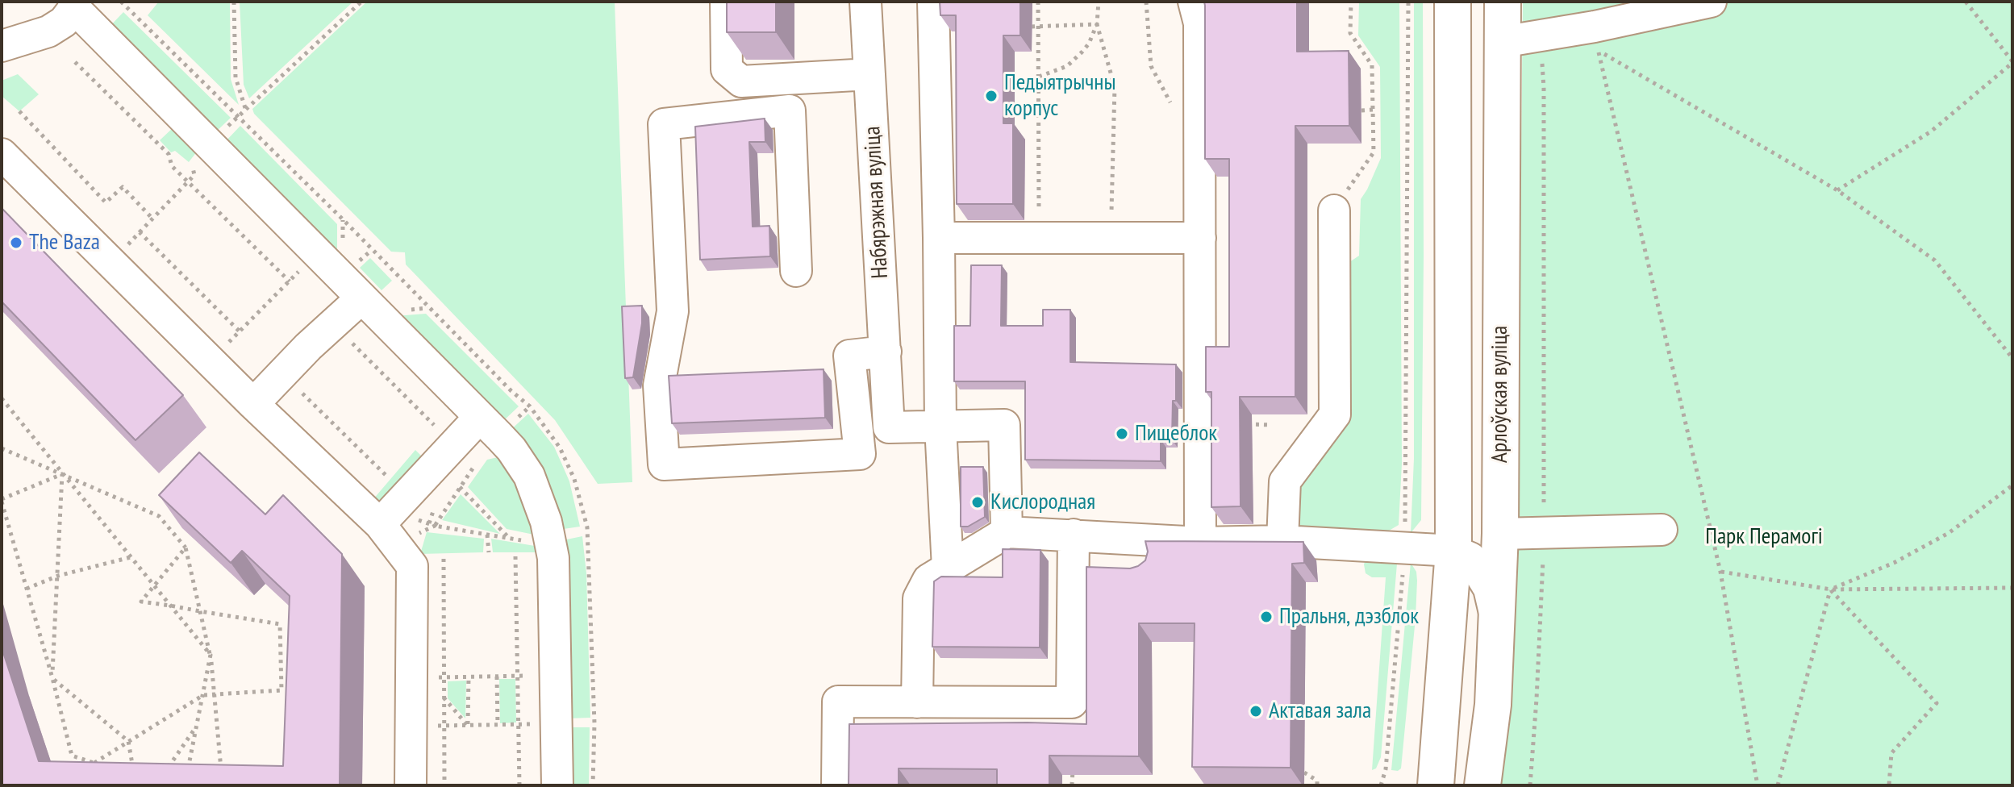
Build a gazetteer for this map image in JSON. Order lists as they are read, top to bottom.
{
  "streets": {
    "main road": ["Арлоўская вуліца"],
    "street": ["Набярэжная вуліца"]
  },
  "parks": ["Парк Перамогі"],
  "places": [
    "Педыятрычны корпус",
    "The Baza",
    "Пищеблок",
    "Кислородная",
    "Пральня, дэзблок",
    "Актавая зала"
  ]
}
